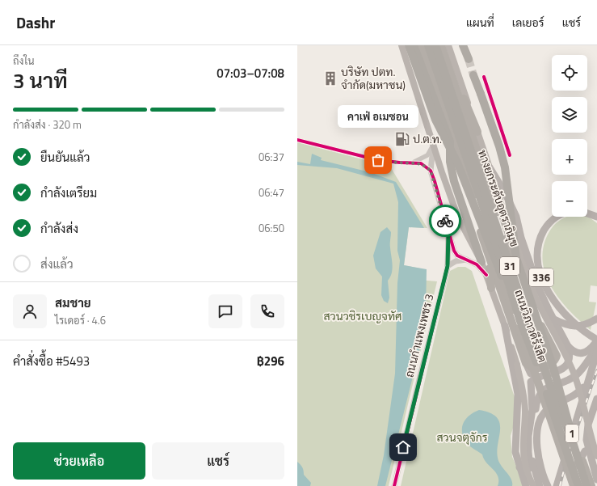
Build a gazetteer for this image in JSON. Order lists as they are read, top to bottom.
{
  "streets": {
    "highway": ["ทางยกระดับอุตราภิมุข", "31", "ถนนวิภาวดีรังสิต"],
    "main road": ["336", "1"],
    "street": ["ถนนกำแพงเพชร 3"]
  },
  "crossings": [
    ["31", "ถนนกำแพงเพชร 3"],
    ["ถนนวิภาวดีรังสิต", "1"]
  ],
  "parks": ["สวนวชิรเบญจทัศ", "สวนจตุจักร"],
  "places": {
    "building": ["บริษัท ปตท. จำกัด(มหาชน)"],
    "fuel station": ["ป.ต.ท."],
    "other": ["คาเฟ่ อเมซอน"]
  },
  "page": {
    "header": "Dashr",
    "nav": ["แผนที่", "เลเยอร์", "แชร์"],
    "heading": ["3 นาที", "ถึงใน", "07:03–07:08"],
    "panel": [
      "สมชาย",
      "ไรเดอร์ · 4.6",
      "คำสั่งซื้อ #5493",
      "฿296"
    ],
    "map_buttons": ["+", "−"],
    "bar": "กำลังส่ง · 320 m",
    "bubble": "คาเฟ่ อเมซอน",
    "list": [
      ["ยืนยันแล้ว", "06:37"],
      ["กำลังเตรียม", "06:47"],
      ["กำลังส่ง", "06:50"],
      "ส่งแล้ว"
    ],
    "buttons": ["ช่วยเหลือ", "แชร์"]
  }
}
